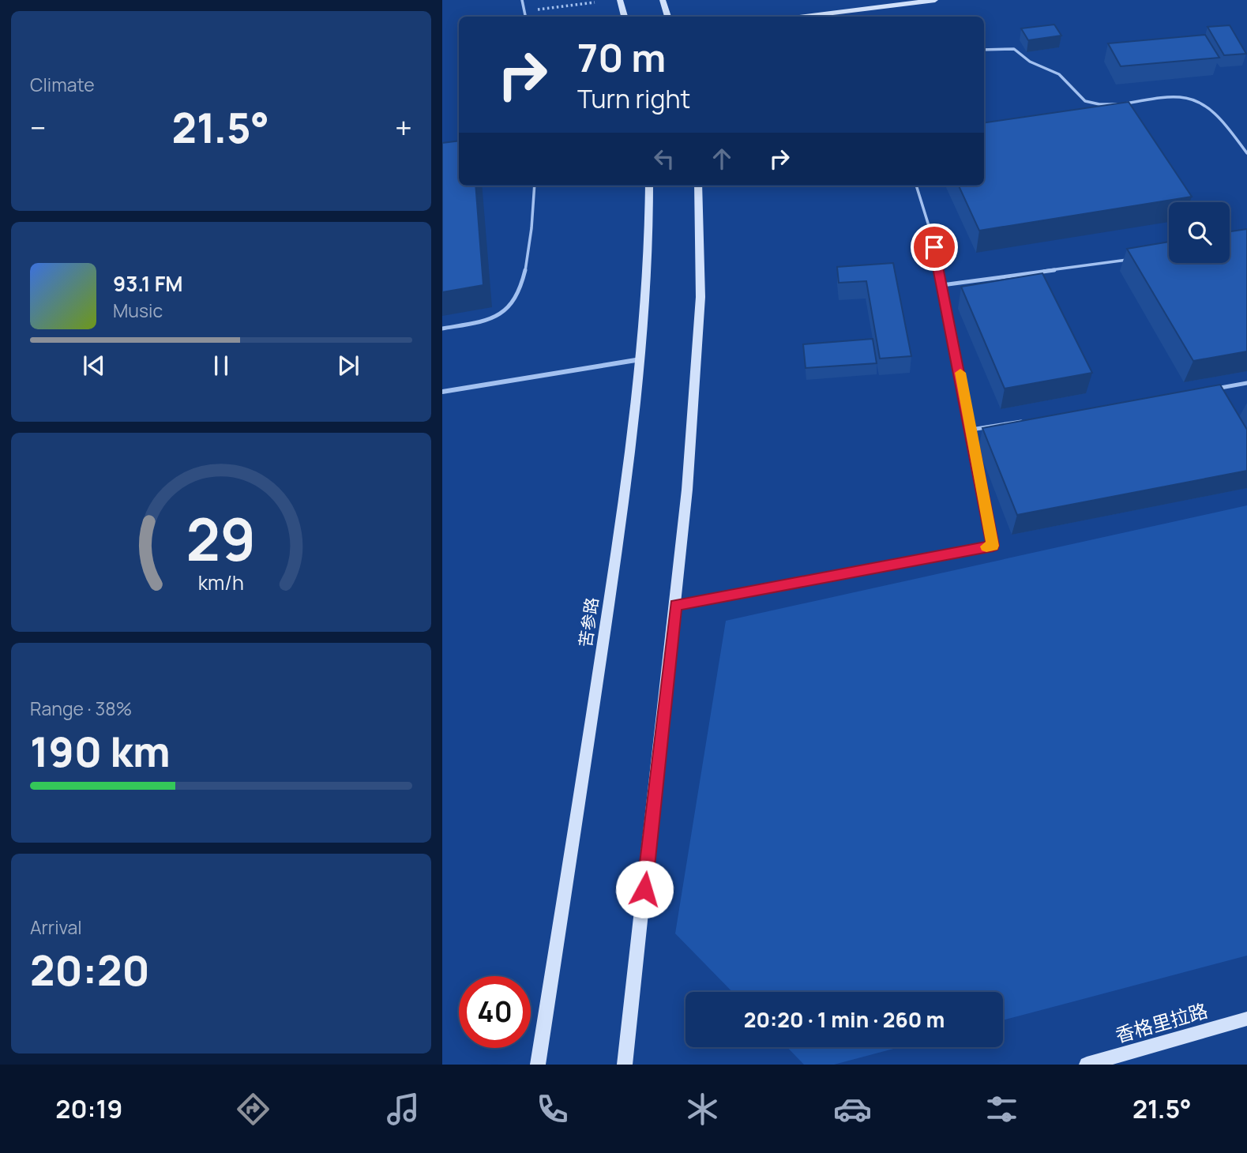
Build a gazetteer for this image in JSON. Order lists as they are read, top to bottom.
{
  "streets": {
    "street": ["苦参路", "香格里拉路"]
  },
  "page": {
    "tile": [
      "Climate",
      ["Range · 38%", "190 km"],
      ["Arrival", "20:20"]
    ],
    "turn": ["70 m", "Turn right"],
    "heat": ["−", "21.5°", "+"],
    "song": ["93.1 FM", "Music"],
    "limit": "40",
    "trip": "20:20 · 1 min · 260 m",
    "tabs": ["20:19", "21.5°"],
    "gauge": ["29", "km/h"]
  }
}
